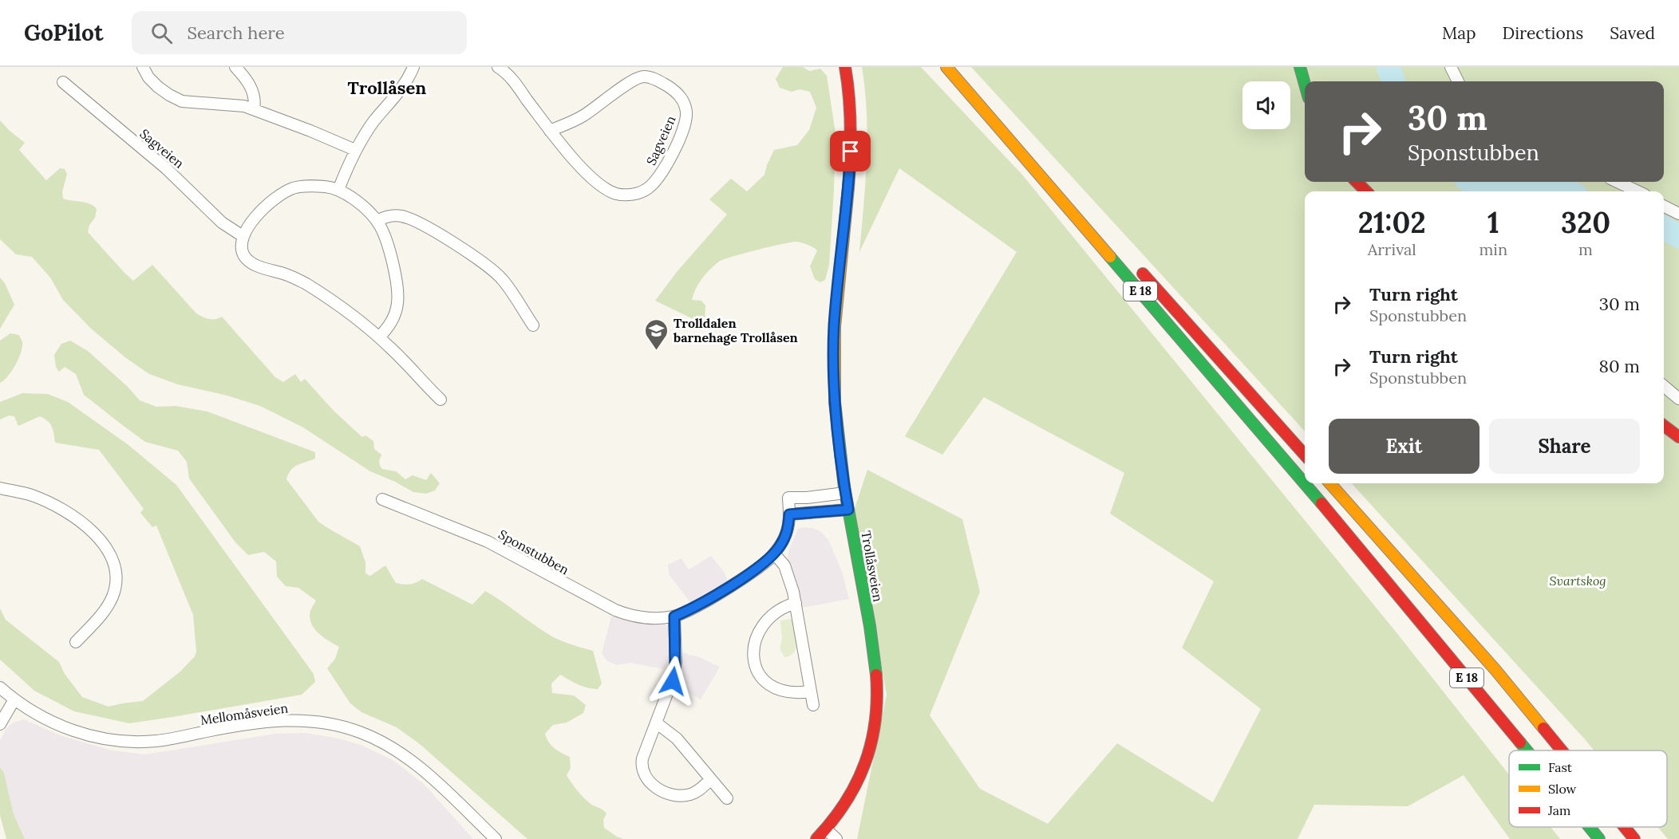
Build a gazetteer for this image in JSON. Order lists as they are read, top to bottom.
{
  "streets": {
    "main road": ["E 18", "Trollåsveien"],
    "street": ["Sagveien", "Sponstubben", "Mellomåsveien"]
  },
  "crossings": [
    ["Sponstubben", "Trollåsveien"]
  ],
  "districts": ["Trollåsen"],
  "parks": ["Svartskog"],
  "places": {
    "school or university": ["Trolldalen barnehage Trollåsen"]
  },
  "legend": ["Fast", "Slow", "Jam"],
  "page": {
    "header": "GoPilot",
    "search": "Search here",
    "nav": ["Map", "Directions", "Saved"],
    "turn": ["30 m", "Sponstubben"],
    "eta": [
      "21:02",
      "Arrival",
      "1",
      "min",
      "320",
      "m"
    ],
    "list": [
      {
        "name": "Turn right",
        "note": "Sponstubben",
        "value": "30 m"
      },
      {
        "name": "Turn right",
        "note": "Sponstubben",
        "value": "80 m"
      }
    ],
    "buttons": ["Exit", "Share"]
  }
}
